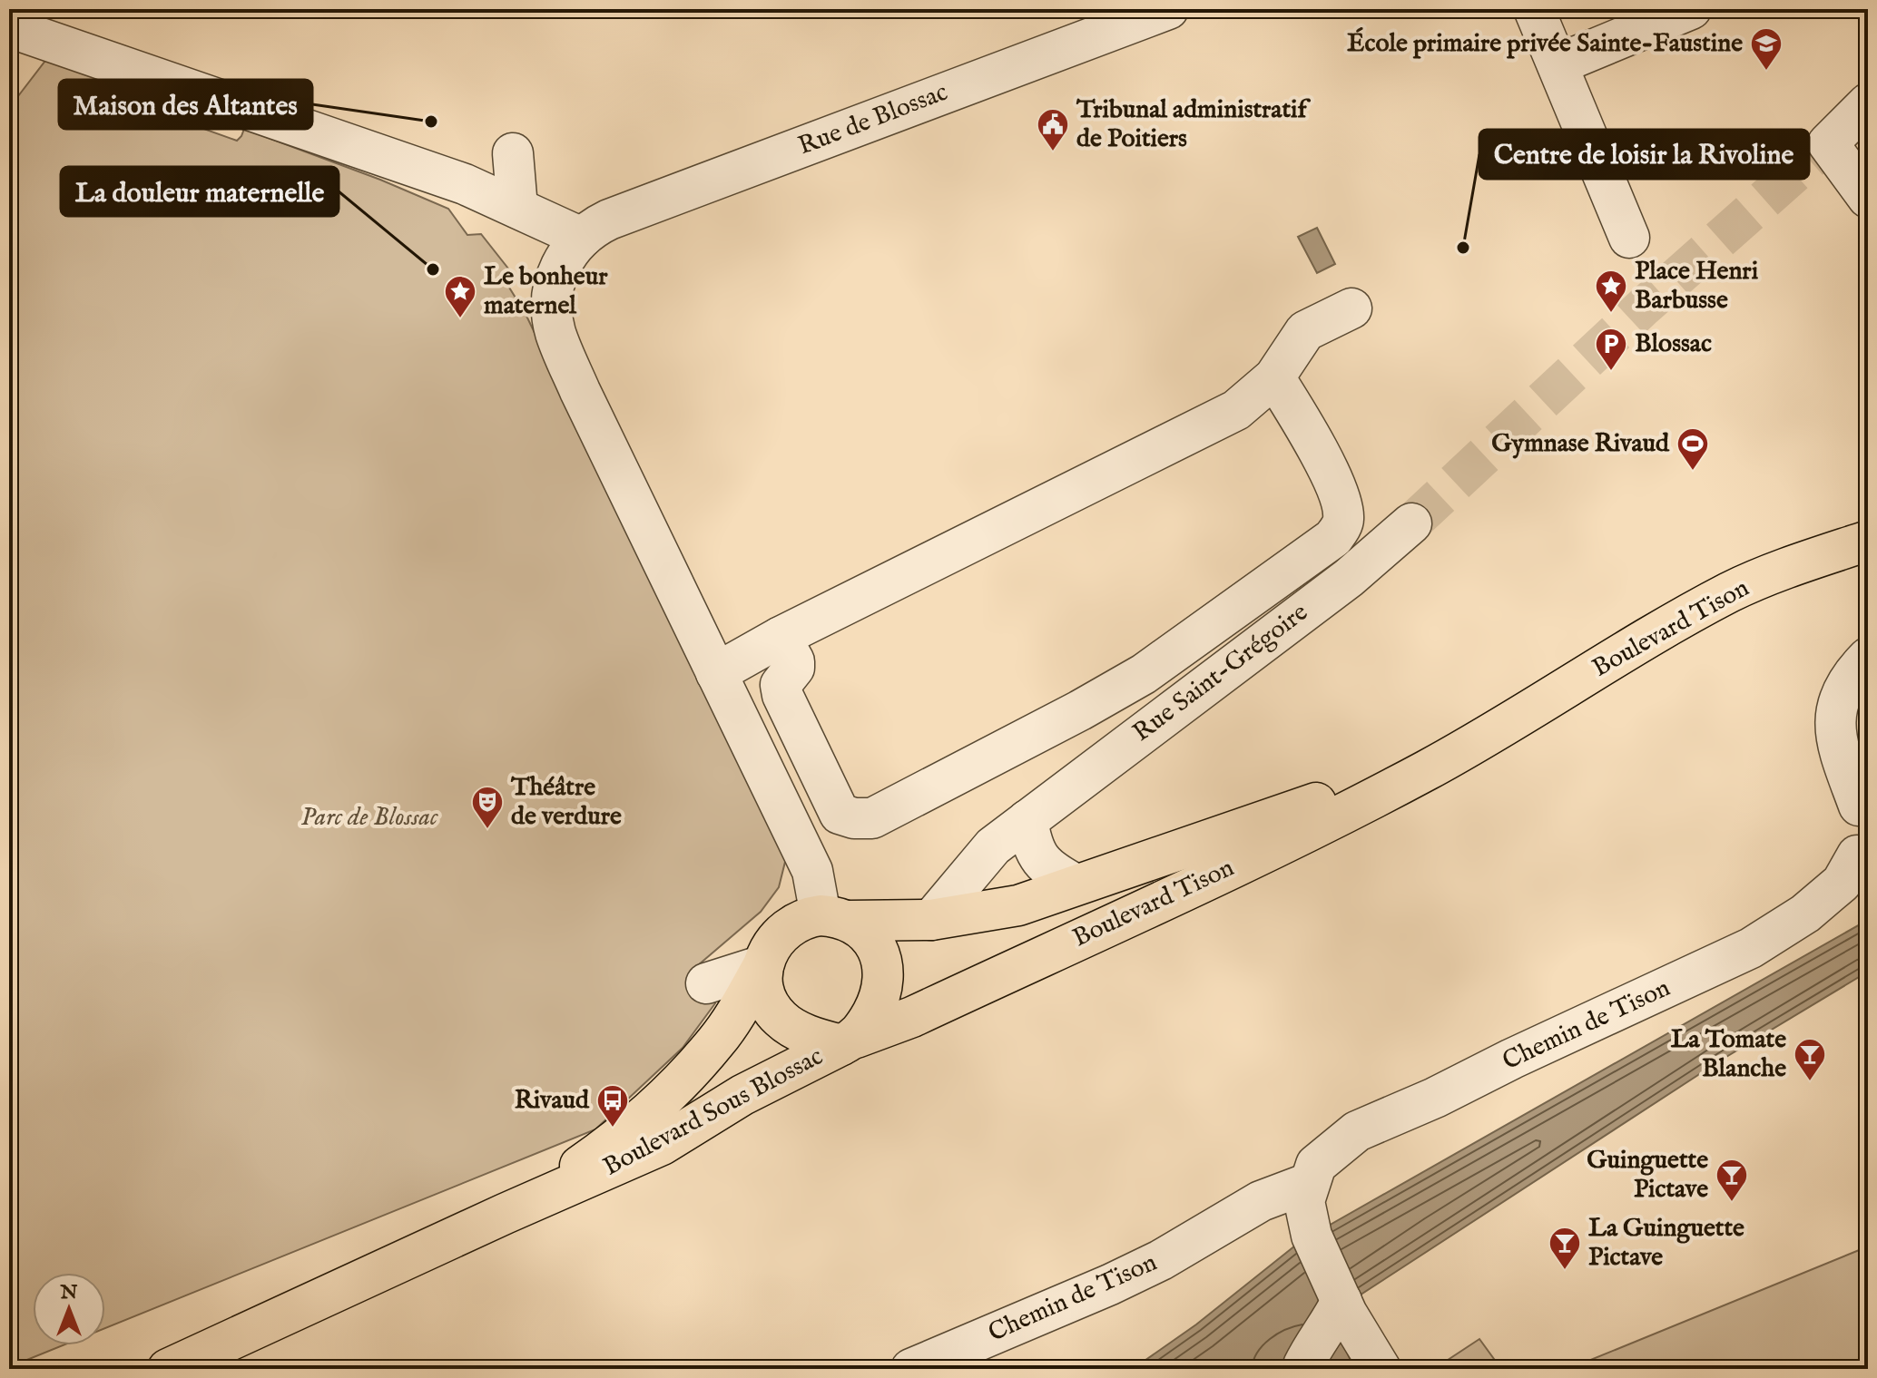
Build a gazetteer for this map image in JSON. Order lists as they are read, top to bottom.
{
  "streets": {
    "main road": ["Boulevard Tison", "Boulevard Sous Blossac"],
    "street": ["Rue de Blossac", "Rue Saint-Grégoire", "Chemin de Tison"]
  },
  "crossings": [
    ["Boulevard Tison", "Rue Saint-Grégoire"],
    ["Boulevard Tison", "Boulevard Sous Blossac"]
  ],
  "parks": ["Parc de Blossac"],
  "places": {
    "school or university": ["École primaire privée Sainte-Faustine"],
    "other": ["Maison des Altantes", "Centre de loisir la Rivoline", "La douleur maternelle"],
    "public building": ["Tribunal administratif de Poitiers"],
    "place": ["Place Henri Barbusse", "Le bonheur maternel"],
    "parking": ["Blossac"],
    "sports": ["Gymnase Rivaud"],
    "theatre": ["Théâtre de verdure"],
    "bar": ["La Tomate Blanche", "Guinguette Pictave", "La Guinguette Pictave"],
    "bus stop": ["Rivaud"]
  },
  "north": "top"
}
